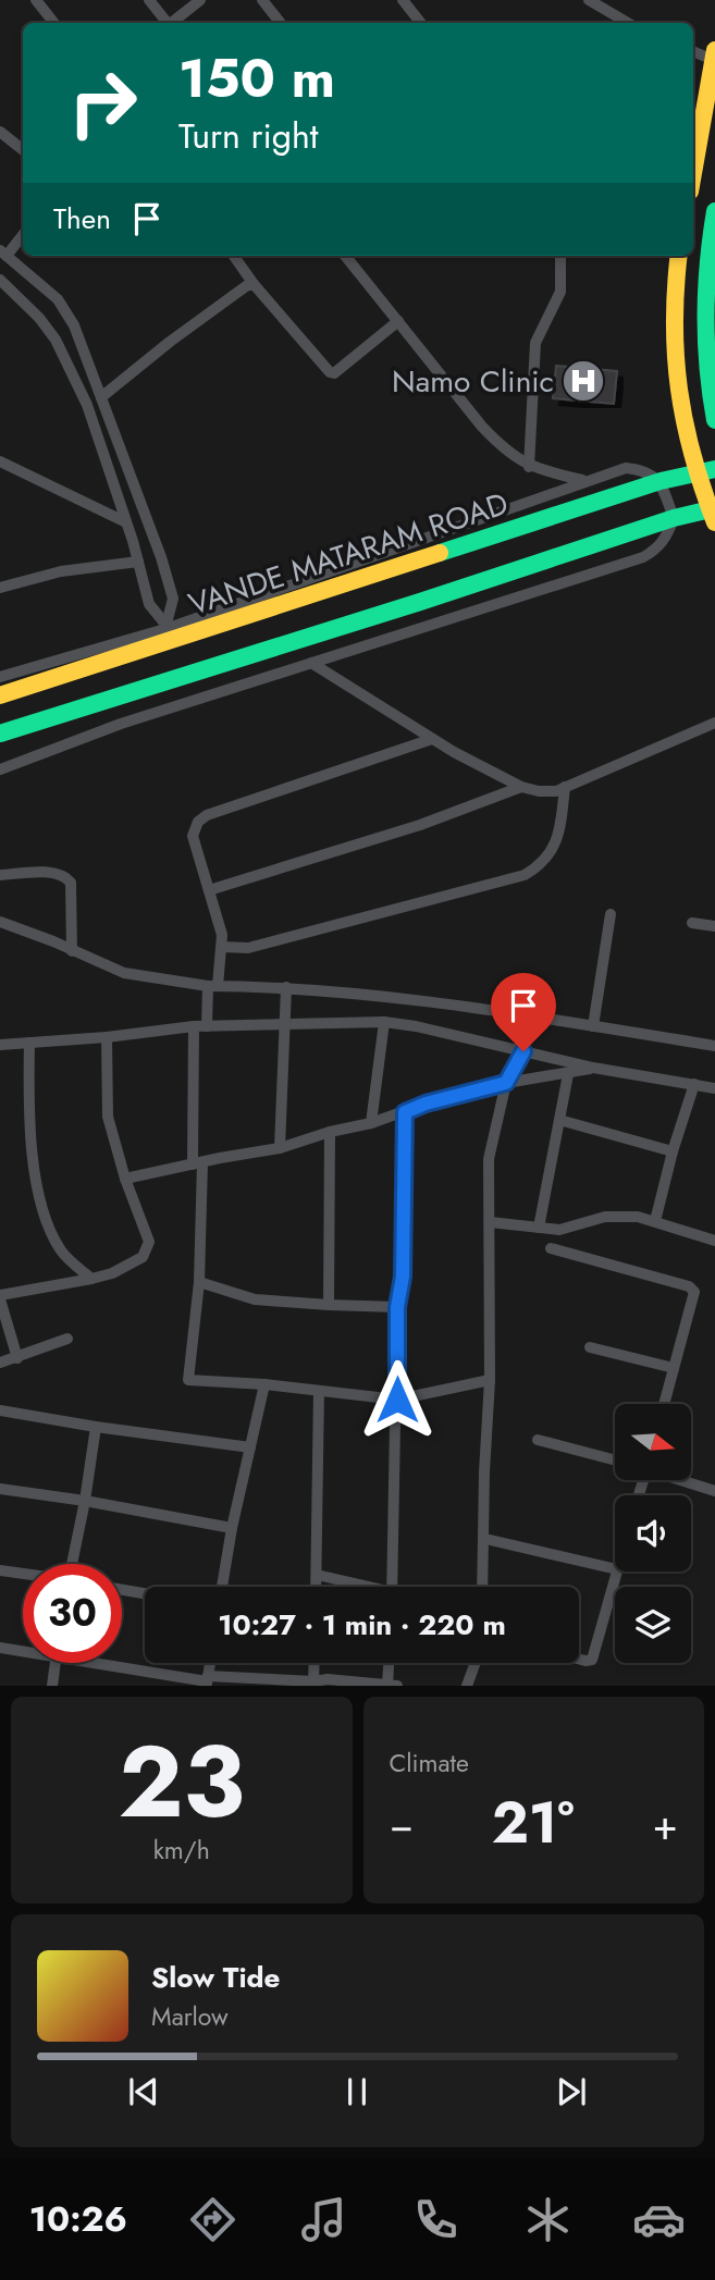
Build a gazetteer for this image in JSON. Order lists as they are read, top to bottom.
{
  "streets": {
    "main road": ["VANDE MATARAM ROAD"]
  },
  "places": {
    "hospital": ["Namo Clinic"]
  },
  "north": "right",
  "page": {
    "turn": ["150 m", "Turn right"],
    "then": "Then",
    "limit": "30",
    "trip": "10:27 · 1 min · 220 m",
    "tile": [
      ["23", "km/h"],
      "Climate"
    ],
    "heat": ["−", "21°", "+"],
    "song": ["Slow Tide", "Marlow"],
    "tabs": "10:26"
  }
}
